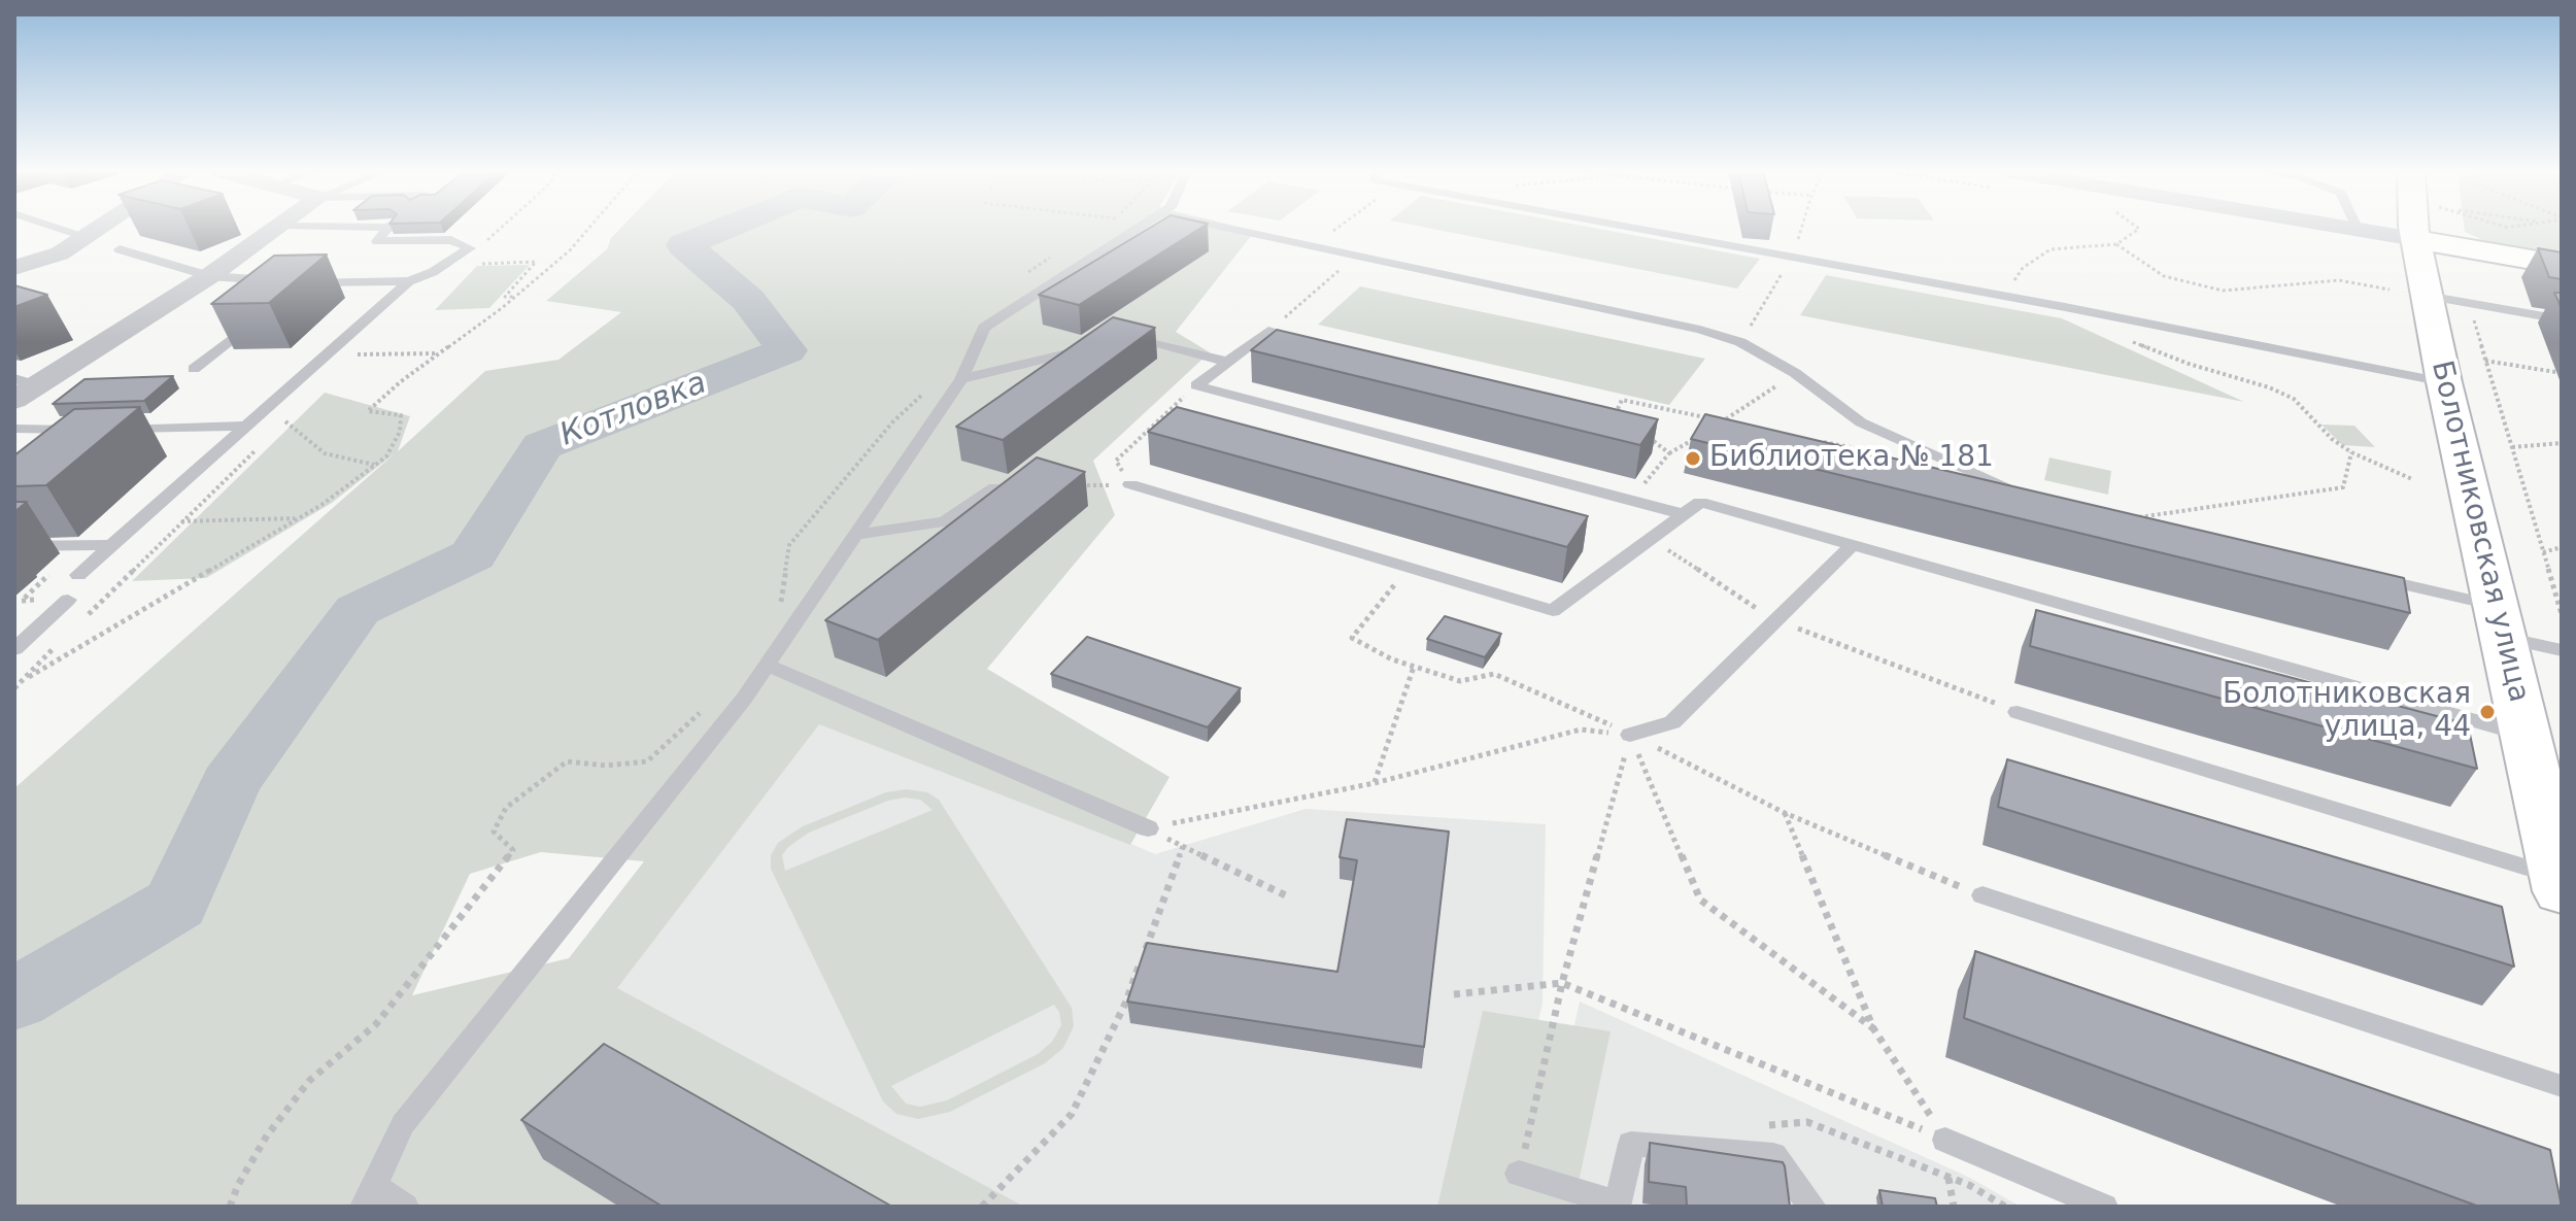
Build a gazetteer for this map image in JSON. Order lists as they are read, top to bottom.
{
  "streets": {
    "street": ["Болотниковская улица"]
  },
  "water": ["Котловка"],
  "places": ["Библиотека № 181", "Болотниковская улица, 44"]
}
